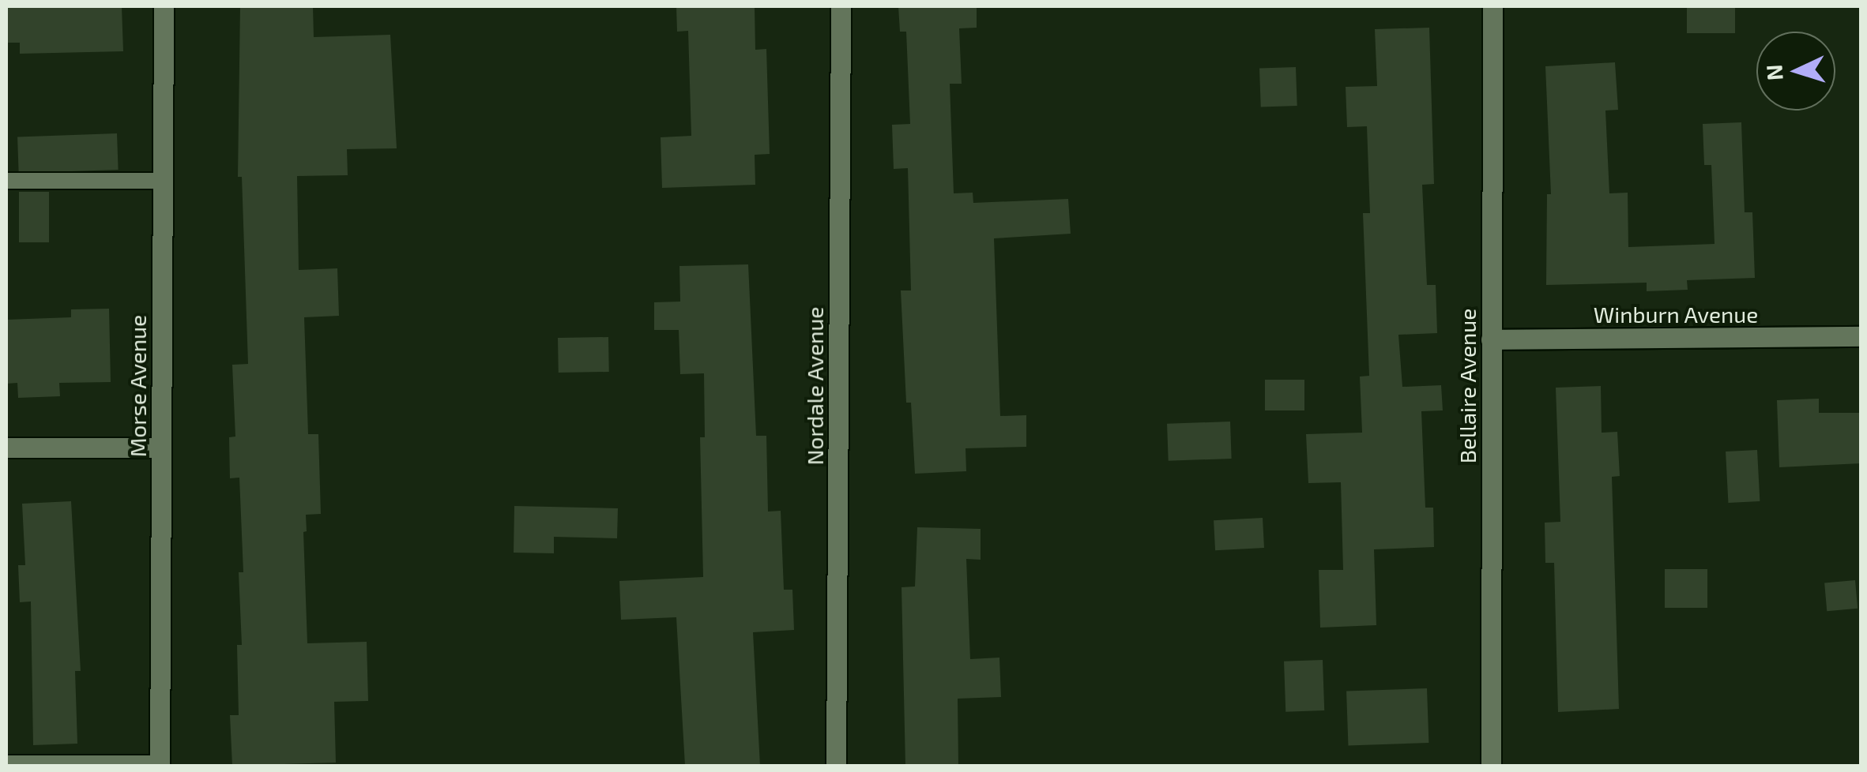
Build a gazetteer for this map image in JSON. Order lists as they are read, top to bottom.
{
  "streets": {
    "street": [
      "Winburn Avenue",
      "Morse Avenue",
      "Nordale Avenue",
      "Bellaire Avenue"
    ]
  },
  "crossings": [
    ["Winburn Avenue", "Bellaire Avenue"]
  ],
  "north": "left"
}
